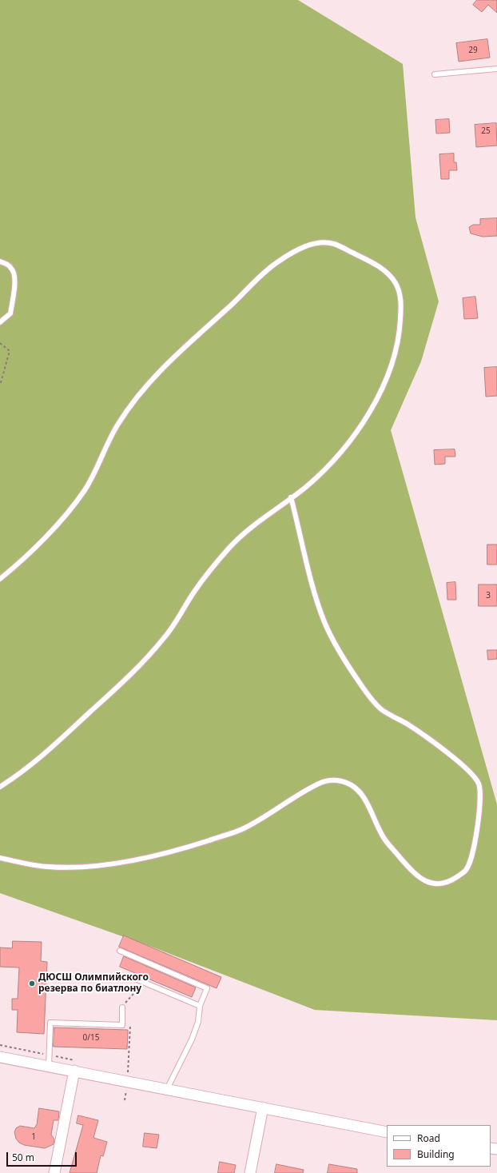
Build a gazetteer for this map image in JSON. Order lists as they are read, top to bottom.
{
  "places": ["ДЮСШ Олимпийского резерва по биатлону"],
  "house_numbers": [
    "29",
    "25",
    "3",
    "0/15",
    "1"
  ],
  "legend": ["Road", "Building"],
  "scale_bar": "50 m"
}
